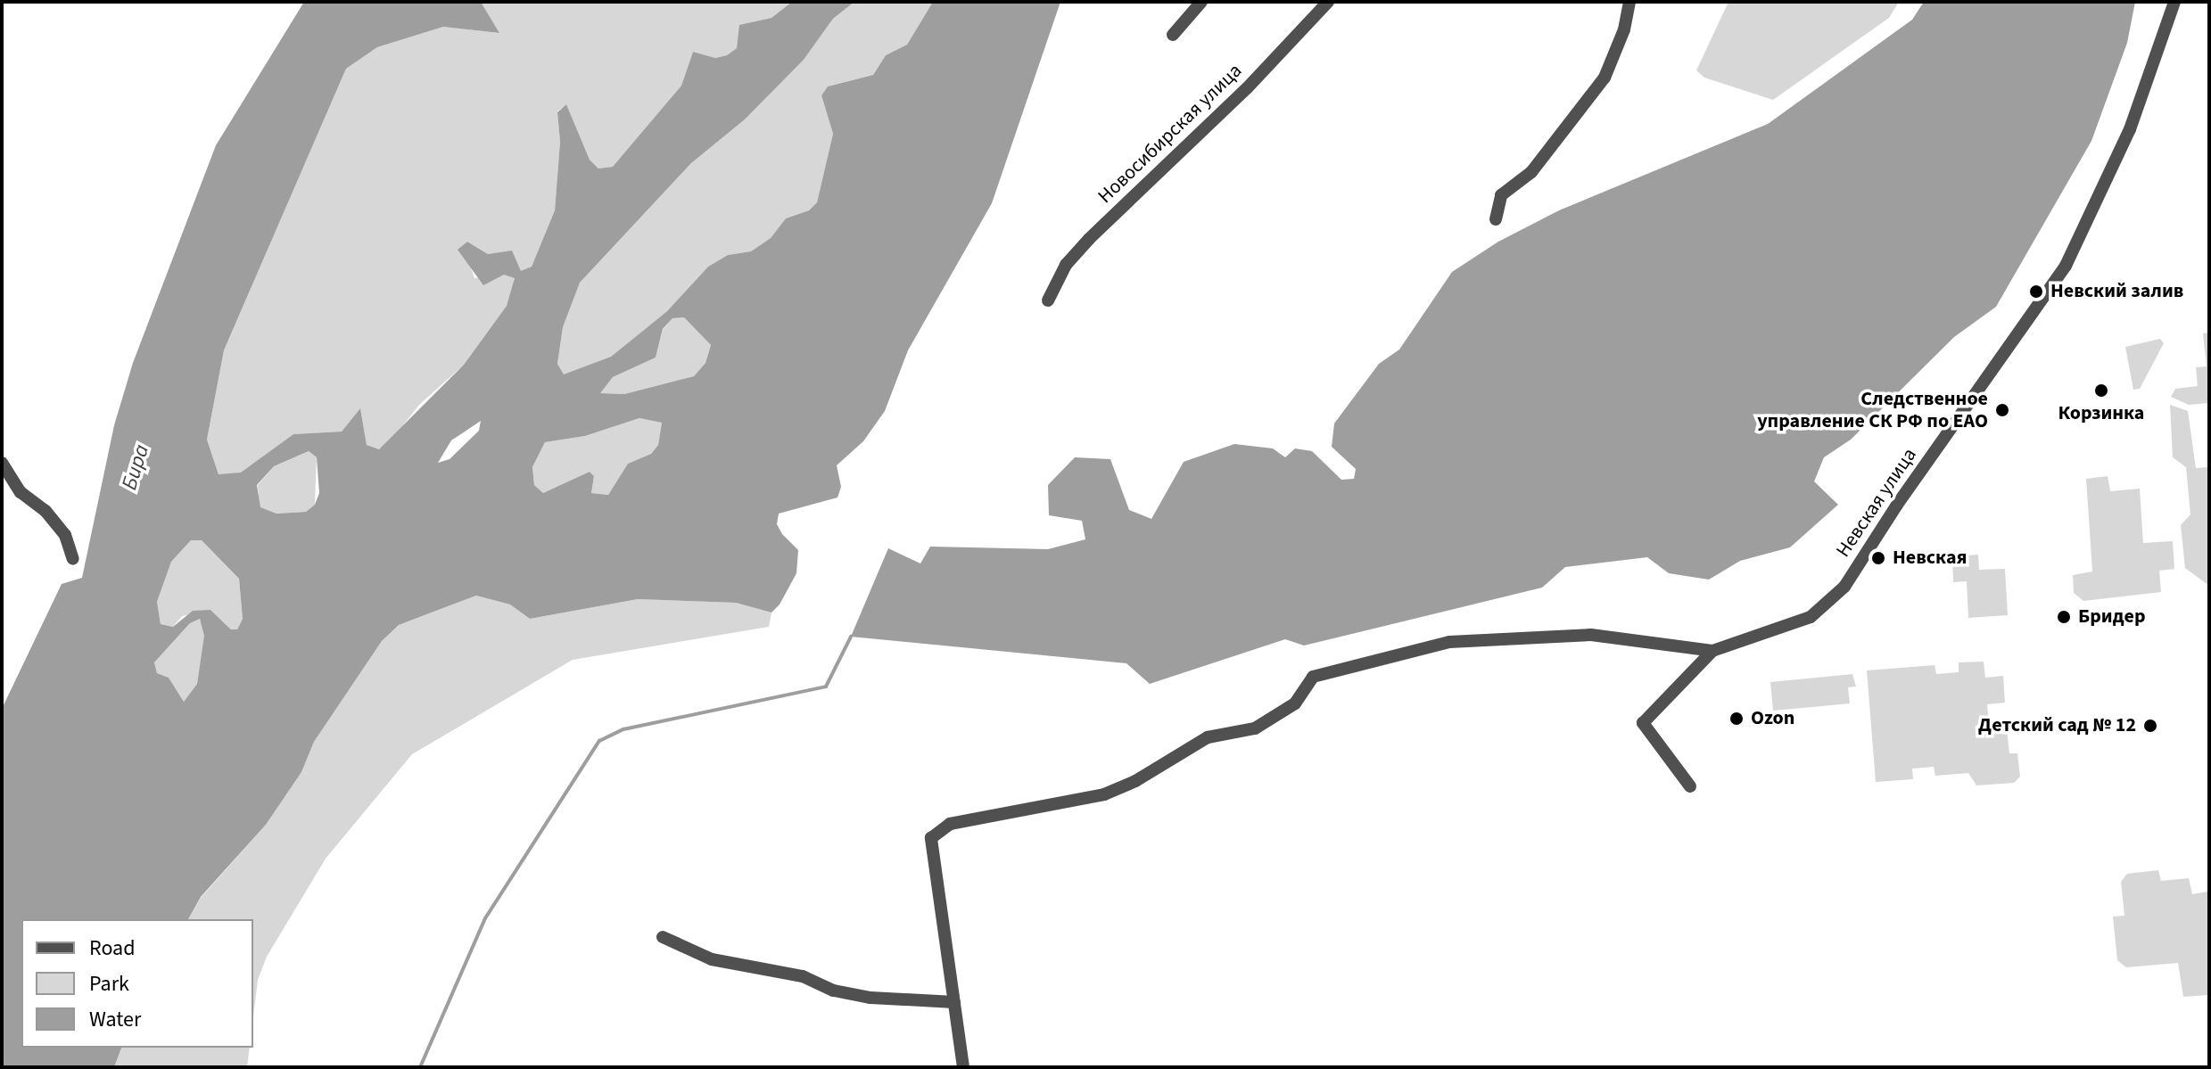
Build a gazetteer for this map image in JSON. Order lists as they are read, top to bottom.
{
  "streets": {
    "street": ["Новосибирская улица", "Невская улица"]
  },
  "water": ["Бира"],
  "places": [
    "Невский залив",
    "Корзинка",
    "Следственное управление СК РФ по ЕАО",
    "Невская",
    "Бридер",
    "Ozon",
    "Детский сад № 12"
  ],
  "legend": ["Road", "Park", "Water"]
}
